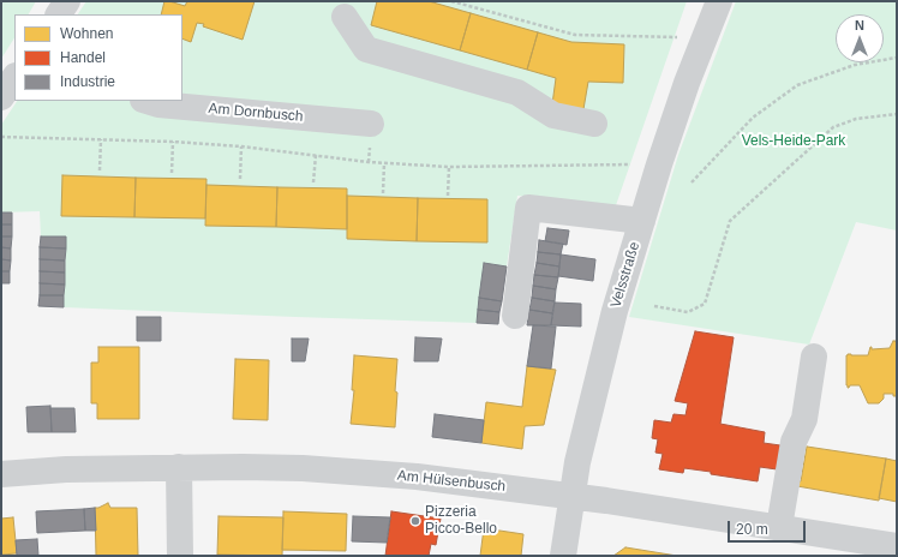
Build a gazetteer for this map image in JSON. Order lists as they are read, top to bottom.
{
  "streets": {
    "street": ["Am Dornbusch", "Velsstraße", "Am Hülsenbusch"]
  },
  "crossings": [
    ["Velsstraße", "Am Hülsenbusch"]
  ],
  "parks": ["Vels-Heide-Park"],
  "places": ["Pizzeria Picco-Bello"],
  "legend": ["Wohnen", "Handel", "Industrie"],
  "scale_bar": "20 m",
  "north": "top"
}
